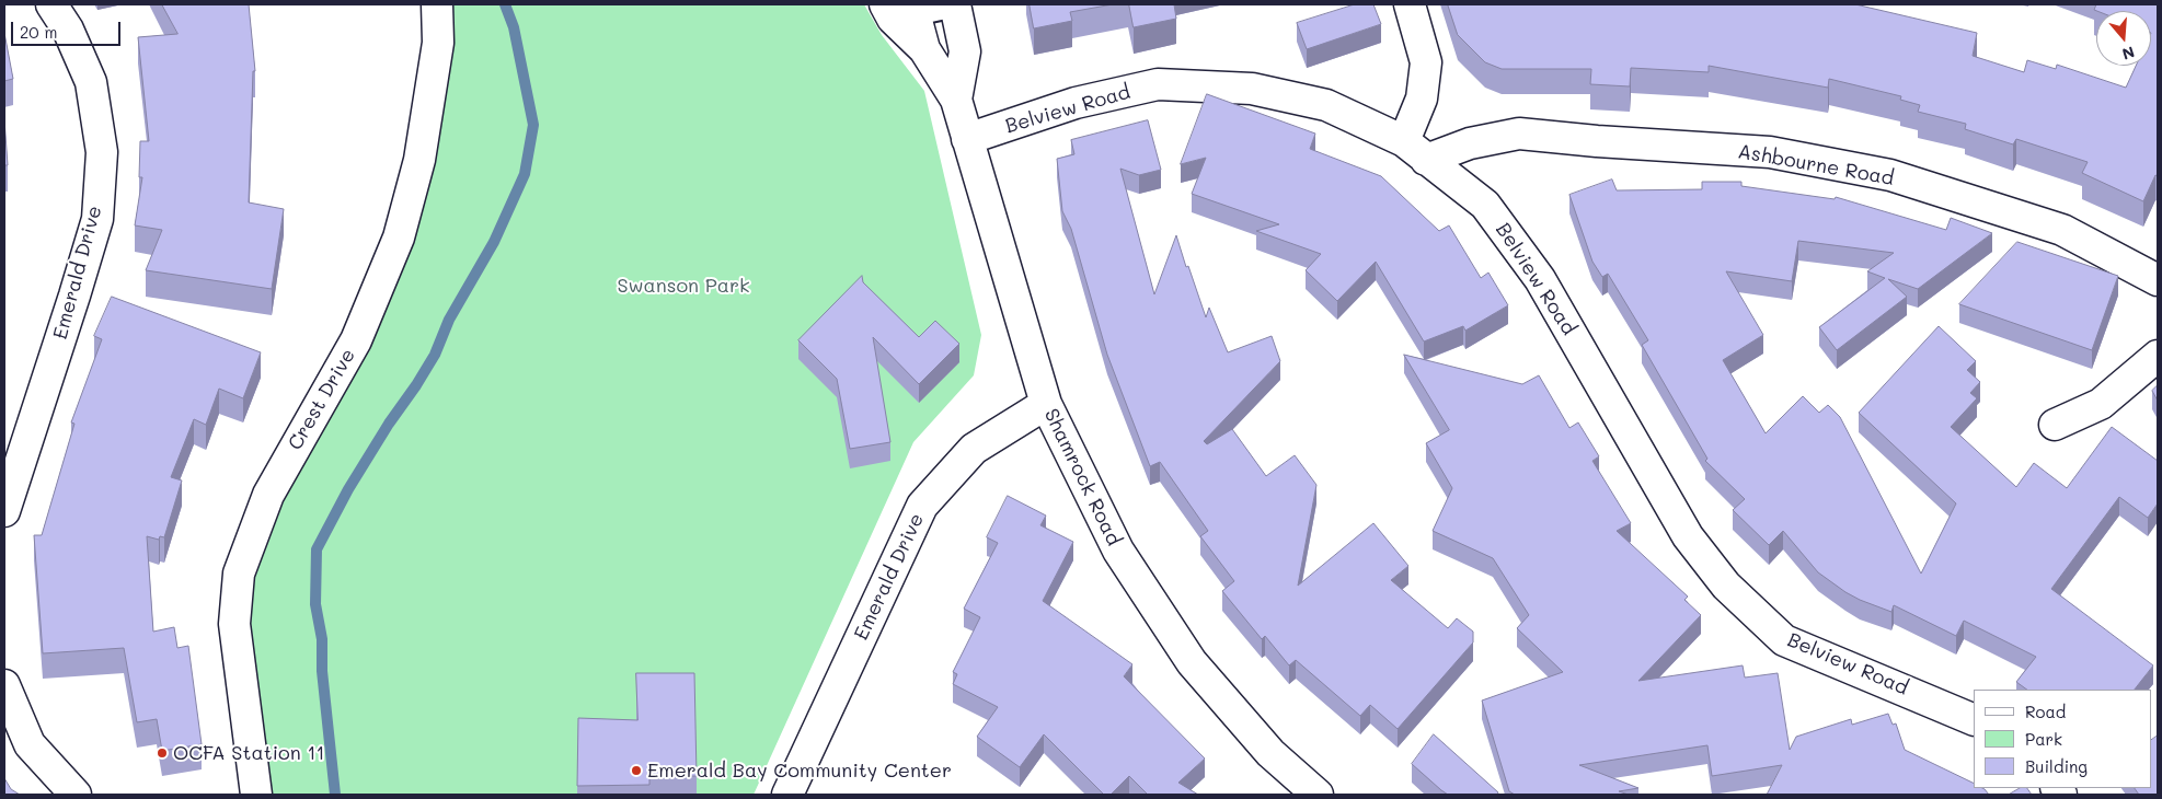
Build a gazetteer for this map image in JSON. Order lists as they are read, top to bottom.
{
  "streets": {
    "street": [
      "Belview Road",
      "Ashbourne Road",
      "Emerald Drive",
      "Crest Drive",
      "Shamrock Road"
    ]
  },
  "crossings": [
    ["Belview Road", "Ashbourne Road"],
    ["Belview Road", "Shamrock Road"],
    ["Emerald Drive", "Shamrock Road"]
  ],
  "parks": ["Swanson Park"],
  "places": ["OCFA Station 11", "Emerald Bay Community Center"],
  "legend": ["Road", "Park", "Building"],
  "scale_bar": "20 m",
  "north": "bottom"
}
